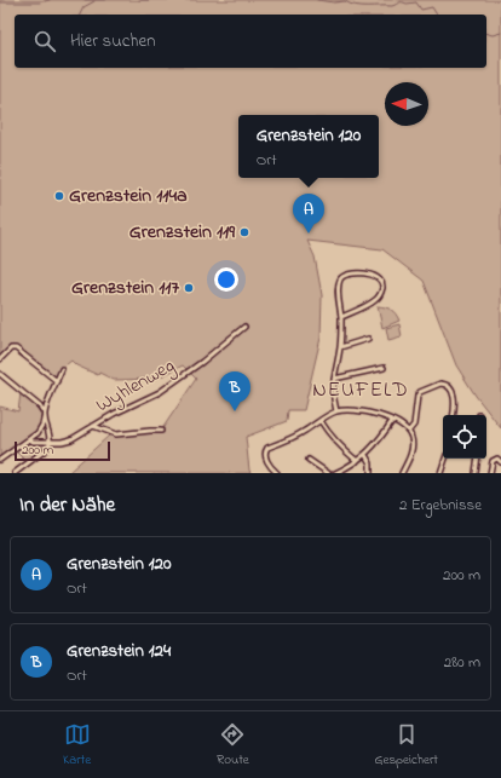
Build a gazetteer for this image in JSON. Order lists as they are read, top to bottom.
{
  "streets": {
    "street": ["Wyhlenweg"]
  },
  "districts": ["NEUFELD"],
  "places": ["Grenzstein 114a", "Grenzstein 119", "Grenzstein 117"],
  "scale_bar": "200 m",
  "north": "left",
  "page": {
    "search": "Hier suchen",
    "popup": ["Grenzstein 120", "Ort"],
    "pins": ["A", "B"],
    "scale": "200 m",
    "heading": ["In der Nähe", "2 Ergebnisse"],
    "list": [
      {
        "mark": "A",
        "name": "Grenzstein 120",
        "note": "Ort",
        "value": "200 m"
      },
      {
        "mark": "B",
        "name": "Grenzstein 124",
        "note": "Ort",
        "value": "280 m"
      }
    ],
    "nav": ["Karte", "Route", "Gespeichert"]
  }
}
